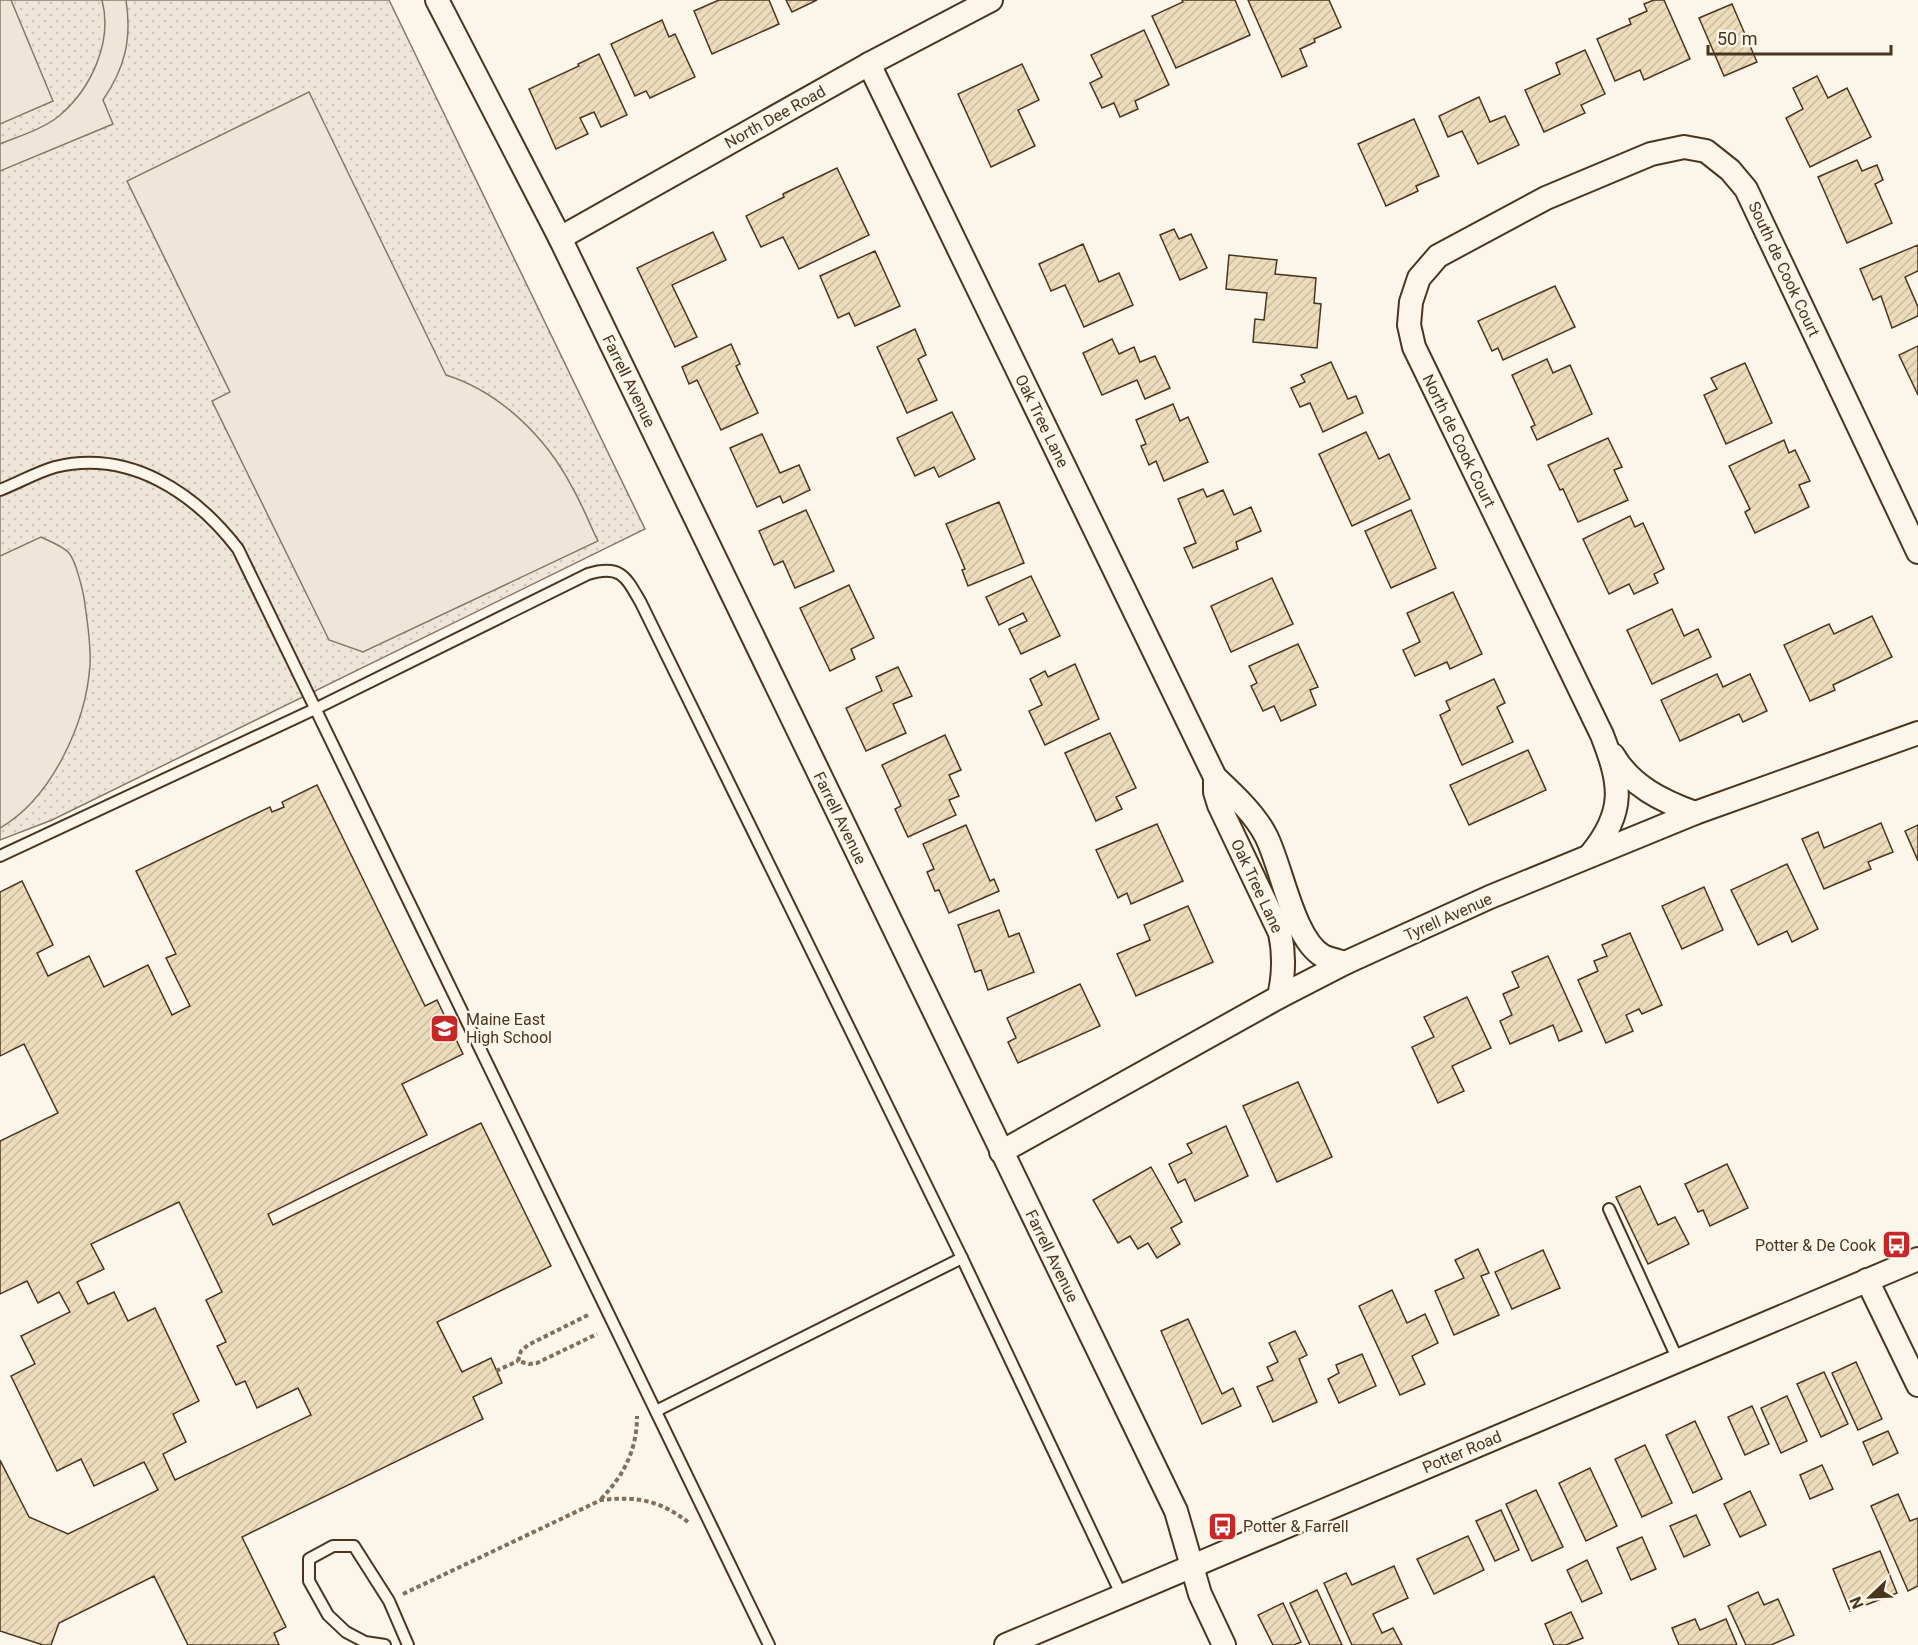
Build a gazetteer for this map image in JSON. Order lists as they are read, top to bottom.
{
  "streets": {
    "street": [
      "North Dee Road",
      "South de Cook Court",
      "Farrell Avenue",
      "Oak Tree Lane",
      "North de Cook Court",
      "Tyrell Avenue",
      "Potter Road"
    ]
  },
  "crossings": [
    ["North Dee Road", "Farrell Avenue"],
    ["North Dee Road", "Oak Tree Lane"],
    ["South de Cook Court", "North de Cook Court"],
    ["Farrell Avenue", "Tyrell Avenue"],
    ["Farrell Avenue", "Potter Road"],
    ["Oak Tree Lane", "Tyrell Avenue"],
    ["North de Cook Court", "Tyrell Avenue"]
  ],
  "places": {
    "school or university": ["Maine East High School"],
    "bus stop": ["Potter & De Cook", "Potter & Farrell"]
  },
  "scale_bar": "50 m",
  "north": "bottom left"
}
